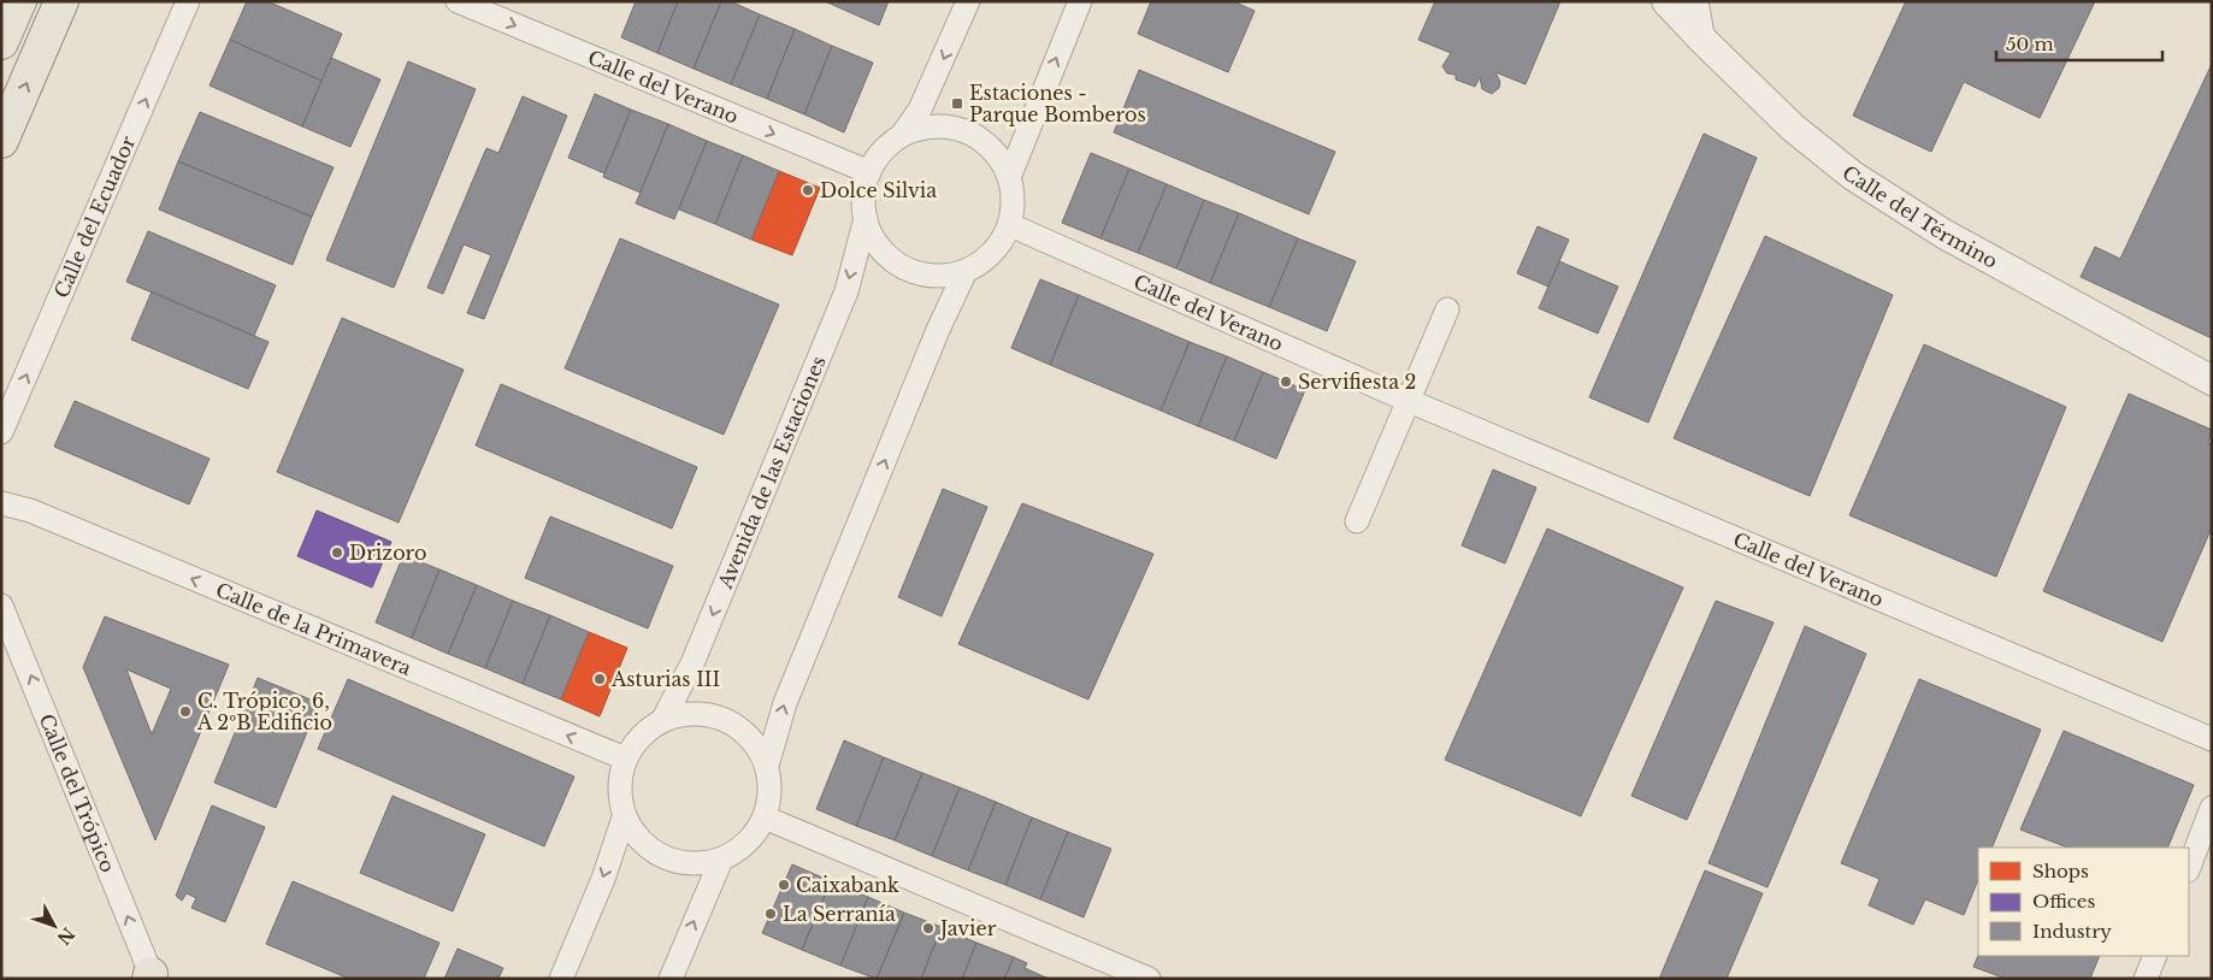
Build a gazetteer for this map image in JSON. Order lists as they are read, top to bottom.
{
  "streets": {
    "street": [
      "Calle del Verano",
      "Calle del Término",
      "Calle del Ecuador",
      "Avenida de las Estaciones",
      "Calle de la Primavera",
      "Calle del Trópico"
    ]
  },
  "crossings": [
    ["Calle del Verano", "Avenida de las Estaciones"],
    ["Avenida de las Estaciones", "Calle de la Primavera"]
  ],
  "one_way": ["Calle del Ecuador", "Calle de la Primavera", "Calle del Trópico"],
  "places": {
    "transit": ["Estaciones - Parque Bomberos"],
    "other": [
      "Dolce Silvia",
      "Servifiesta 2",
      "Drizoro",
      "Asturias III",
      "C. Trópico, 6, A 2ºB Edificio",
      "Caixabank",
      "La Serranía",
      "Javier"
    ]
  },
  "legend": ["Shops", "Offices", "Industry"],
  "scale_bar": "50 m",
  "north": "bottom right"
}
